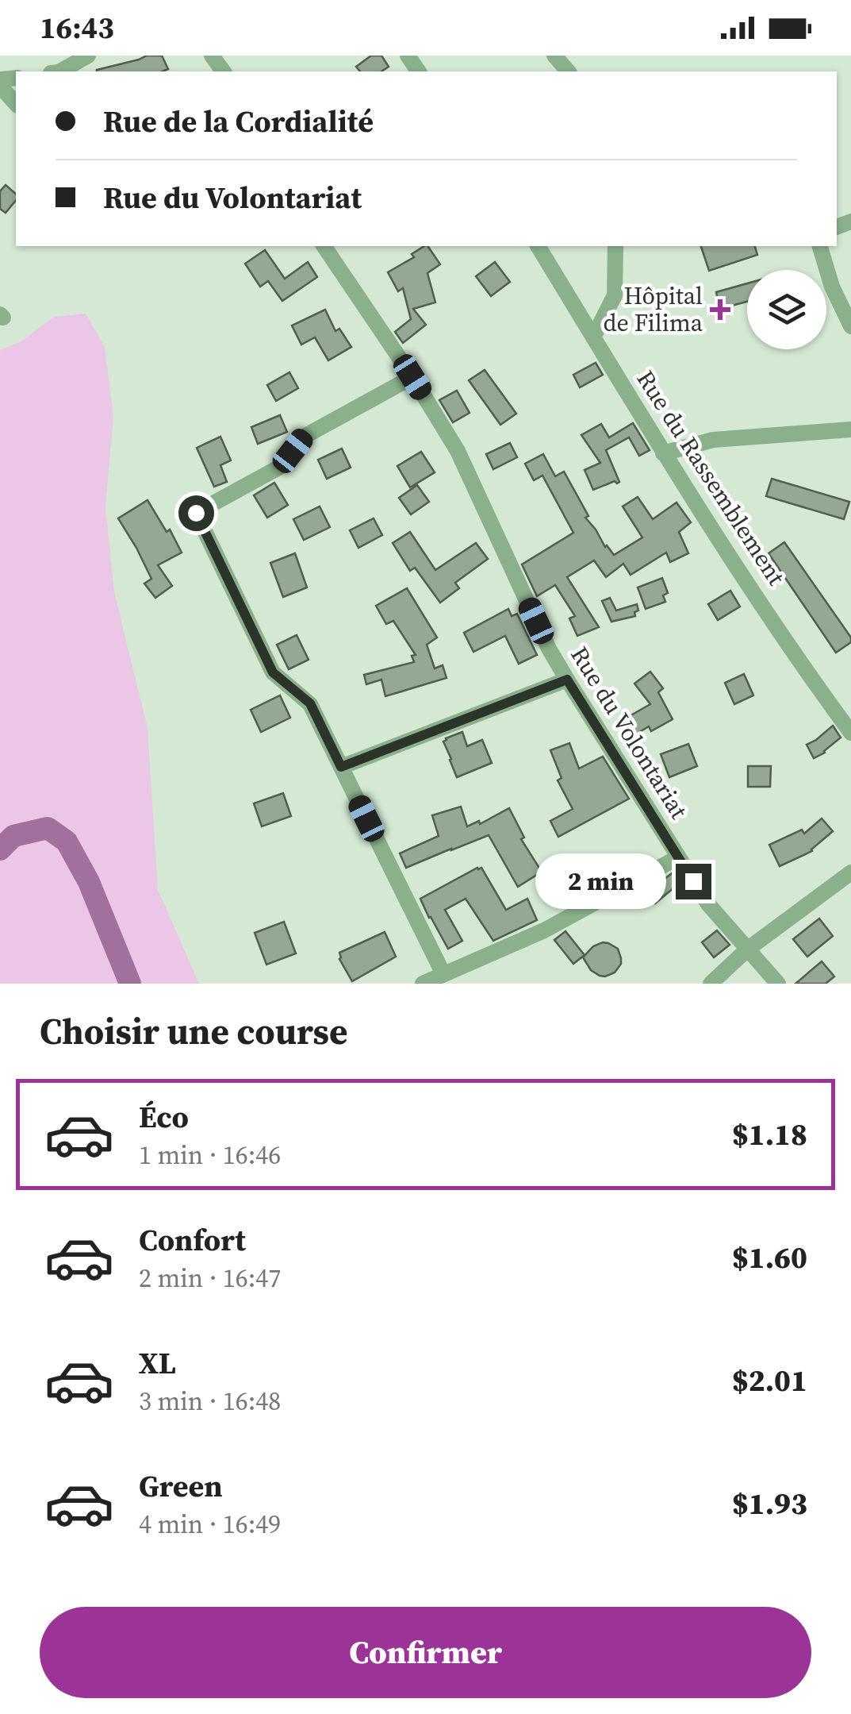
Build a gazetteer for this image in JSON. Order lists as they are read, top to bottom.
{
  "streets": {
    "street": ["Rue du Rassemblement", "Rue du Volontariat"]
  },
  "places": {
    "health": ["Hôpital de Filima"]
  },
  "page": {
    "status": "16:43",
    "banner": ["Rue de la Cordialité", "Rue du Volontariat"],
    "bubble": "2 min",
    "heading": "Choisir une course",
    "list": [
      {
        "name": "Éco",
        "note": "1 min · 16:46",
        "value": "$1.18"
      },
      {
        "name": "Confort",
        "note": "2 min · 16:47",
        "value": "$1.60"
      },
      {
        "name": "XL",
        "note": "3 min · 16:48",
        "value": "$2.01"
      },
      {
        "name": "Green",
        "note": "4 min · 16:49",
        "value": "$1.93"
      }
    ],
    "buttons": "Confirmer"
  }
}
